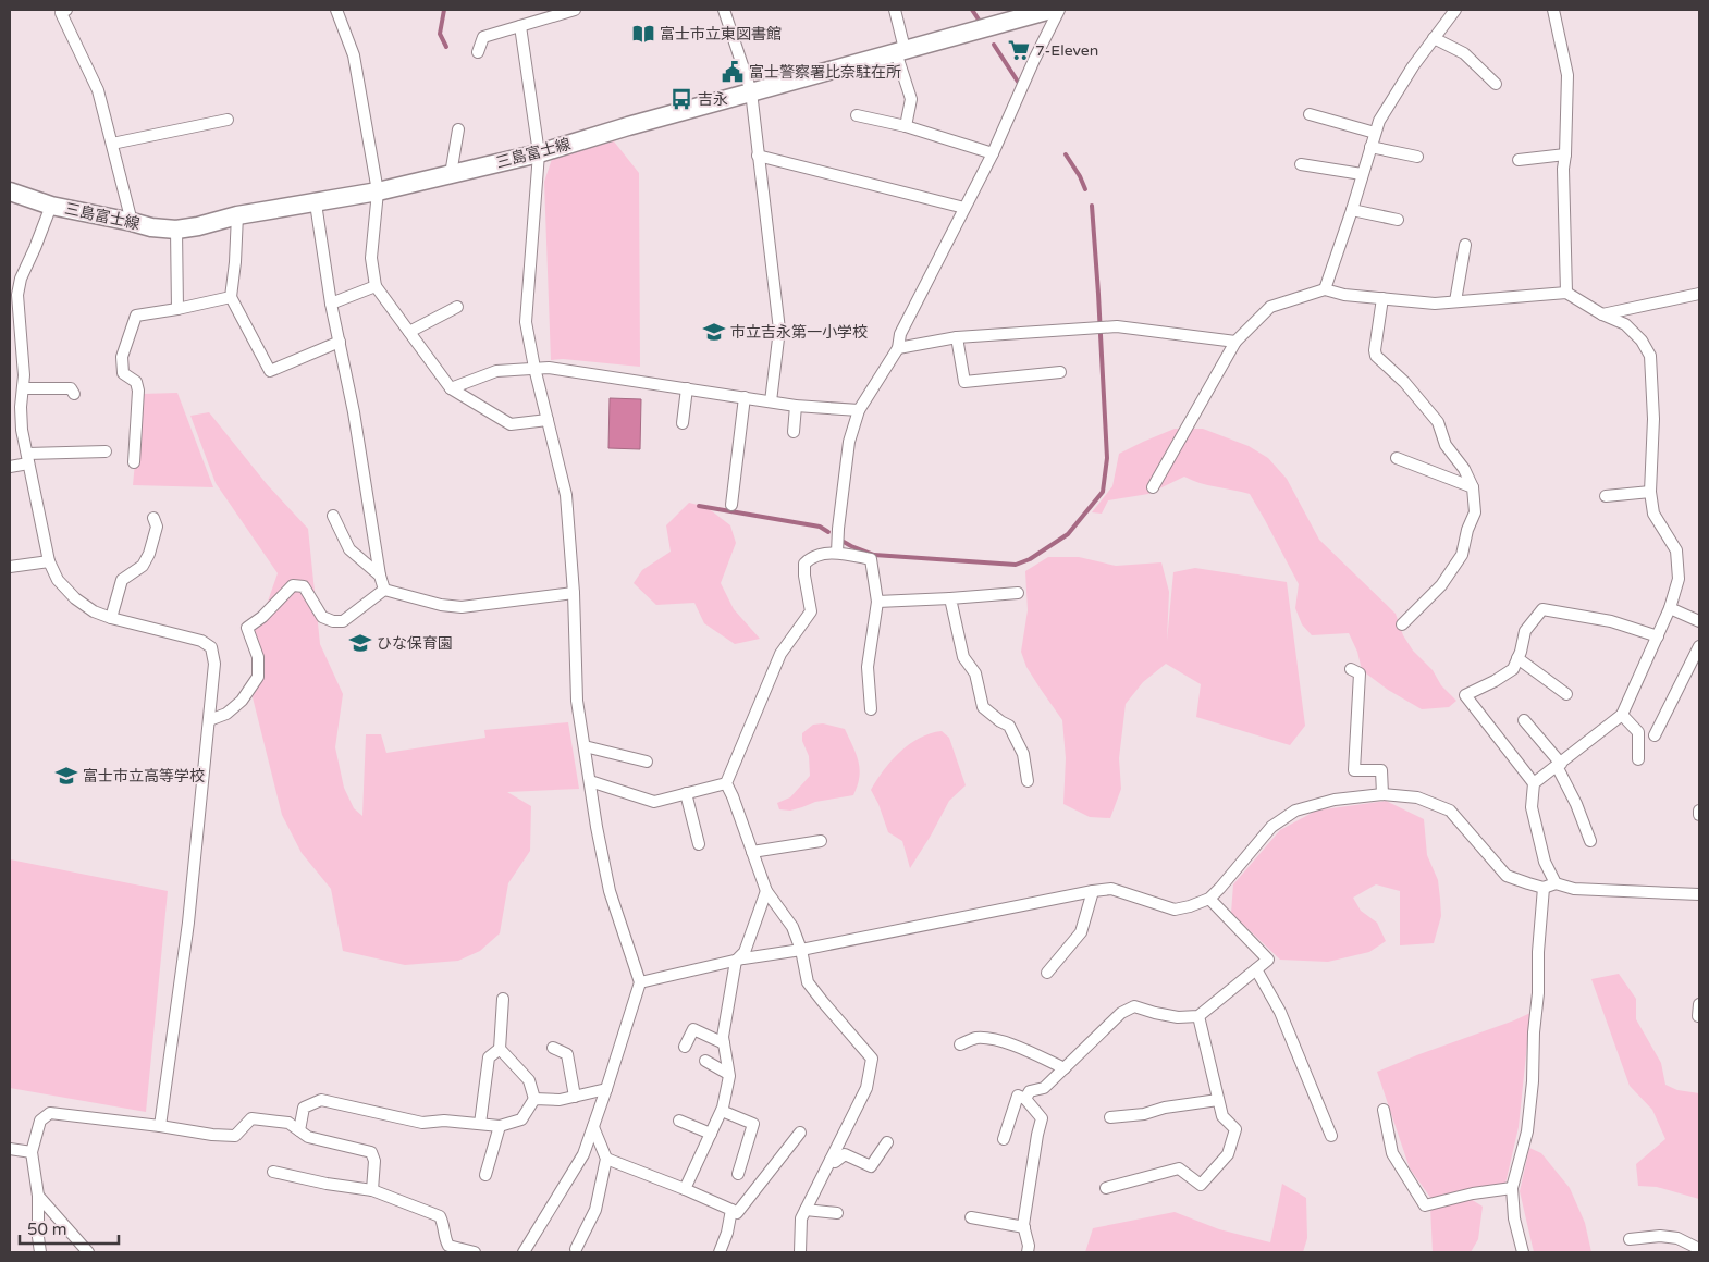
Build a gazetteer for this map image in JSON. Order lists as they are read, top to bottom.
{
  "streets": {
    "main road": ["三島富士線"]
  },
  "places": {
    "library": ["富士市立東図書館"],
    "supermarket": ["7-Eleven"],
    "public building": ["富士警察署比奈駐在所"],
    "bus stop": ["吉永"],
    "school or university": ["市立吉永第一小学校", "ひな保育園", "富士市立高等学校"]
  },
  "scale_bar": "50 m"
}
